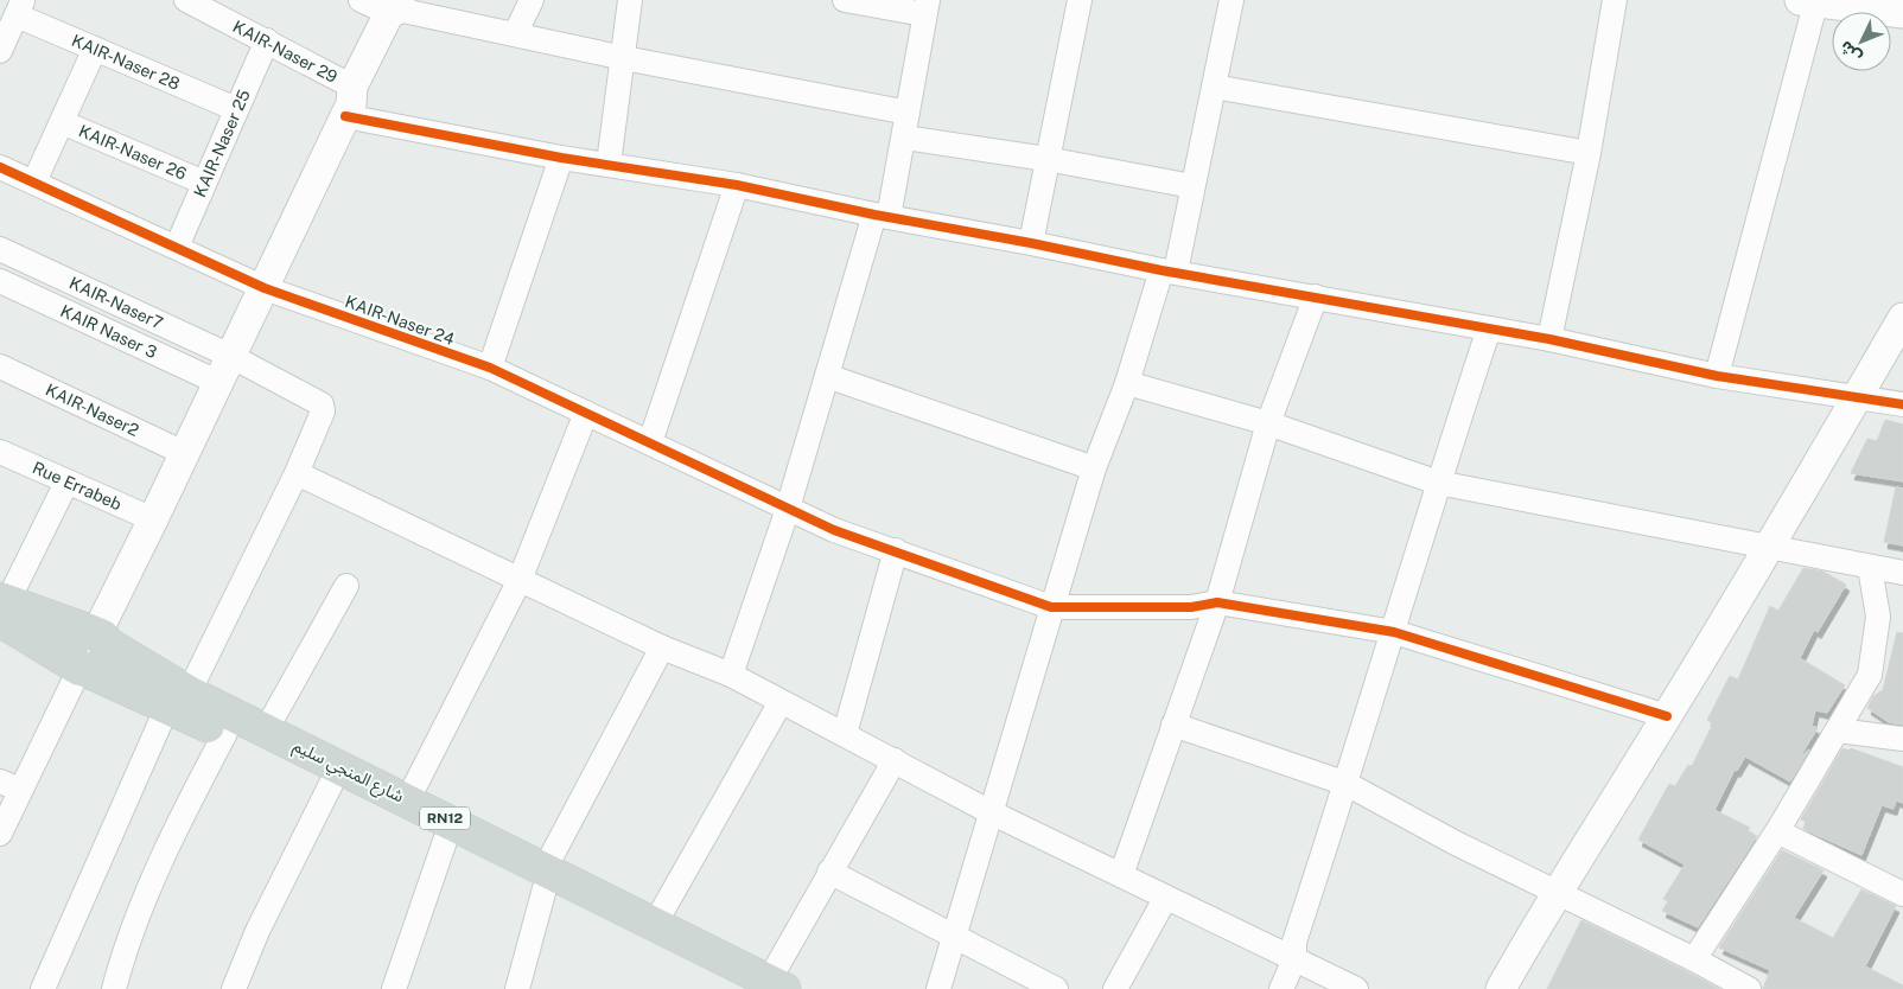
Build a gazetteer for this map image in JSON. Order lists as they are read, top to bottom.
{
  "streets": {
    "main road": ["شارع المنجي سليم", "RN12"],
    "street": [
      "KAIR-Naser 29",
      "KAIR-Naser 28",
      "KAIR-Naser 25",
      "KAIR-Naser 26",
      "KAIR-Naser7",
      "KAIR-Naser 24",
      "KAIR Naser 3",
      "KAIR-Naser2",
      "Rue Errabeb"
    ]
  },
  "crossings": [
    ["KAIR-Naser 29", "KAIR-Naser 25"],
    ["KAIR-Naser 28", "KAIR-Naser 25"],
    ["KAIR-Naser 25", "KAIR-Naser 26"],
    ["KAIR-Naser 25", "KAIR-Naser 24"]
  ],
  "north": "bottom left"
}
